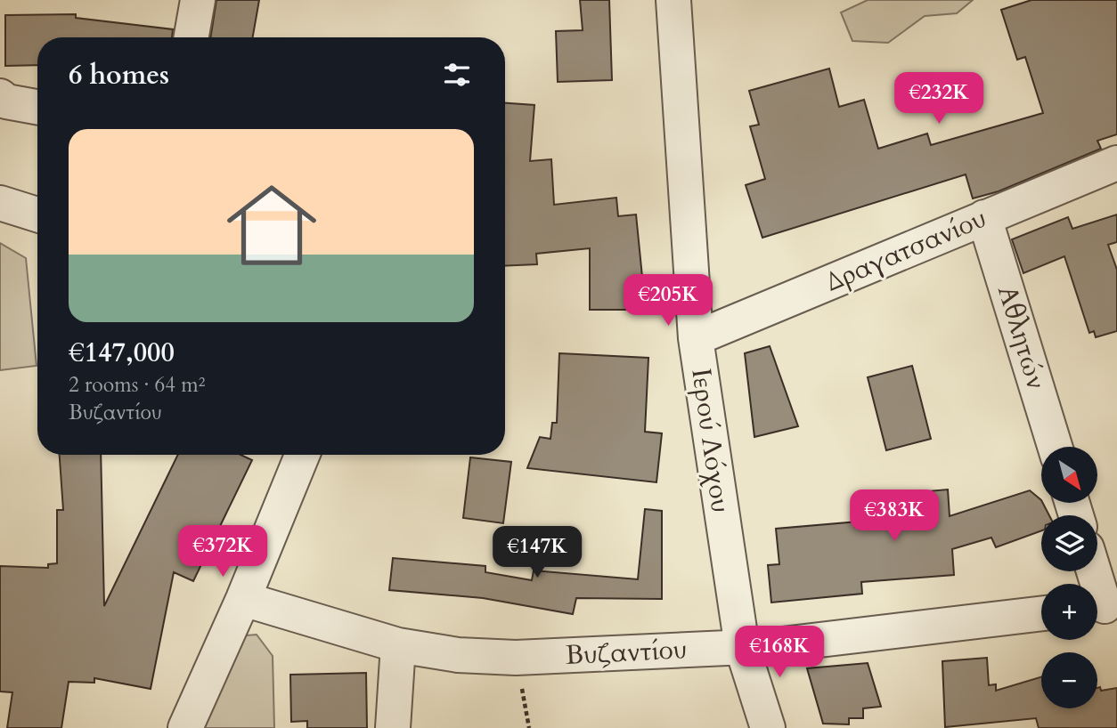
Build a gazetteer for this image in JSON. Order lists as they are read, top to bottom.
{
  "streets": {
    "street": [
      "Δραγατσανίου",
      "Αθλητών",
      "Ιερού Λόχου",
      "Βυζαντίου"
    ]
  },
  "crossings": [
    ["Δραγατσανίου", "Αθλητών"],
    ["Δραγατσανίου", "Ιερού Λόχου"],
    ["Ιερού Λόχου", "Βυζαντίου"]
  ],
  "north": "bottom right",
  "page": {
    "heading": "6 homes",
    "price": [
      "€232K",
      "€205K",
      "€383K",
      "€372K",
      "€147K",
      "€168K"
    ],
    "list": [
      {
        "name": "€147,000",
        "note": "2 rooms · 64 m² · Βυζαντίου"
      }
    ],
    "map_buttons": ["+", "−"]
  }
}
